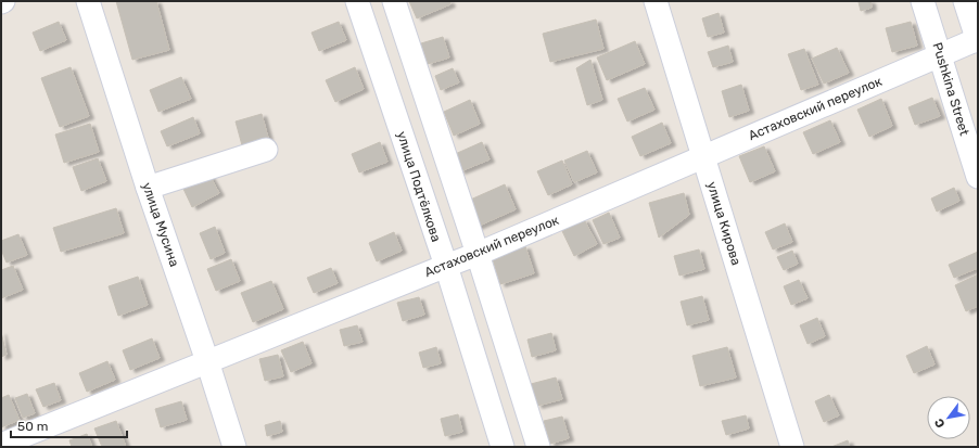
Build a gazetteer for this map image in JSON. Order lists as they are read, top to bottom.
{
  "streets": {
    "street": [
      "Pushkina Street",
      "Астаховский переулок",
      "улица Подтёлкова",
      "улица Кирова",
      "улица Мусина"
    ]
  },
  "crossings": [
    ["Pushkina Street", "Астаховский переулок"],
    ["Астаховский переулок", "улица Подтёлкова"],
    ["Астаховский переулок", "улица Кирова"],
    ["Астаховский переулок", "улица Мусина"]
  ],
  "scale_bar": "50 m",
  "north": "bottom left"
}
